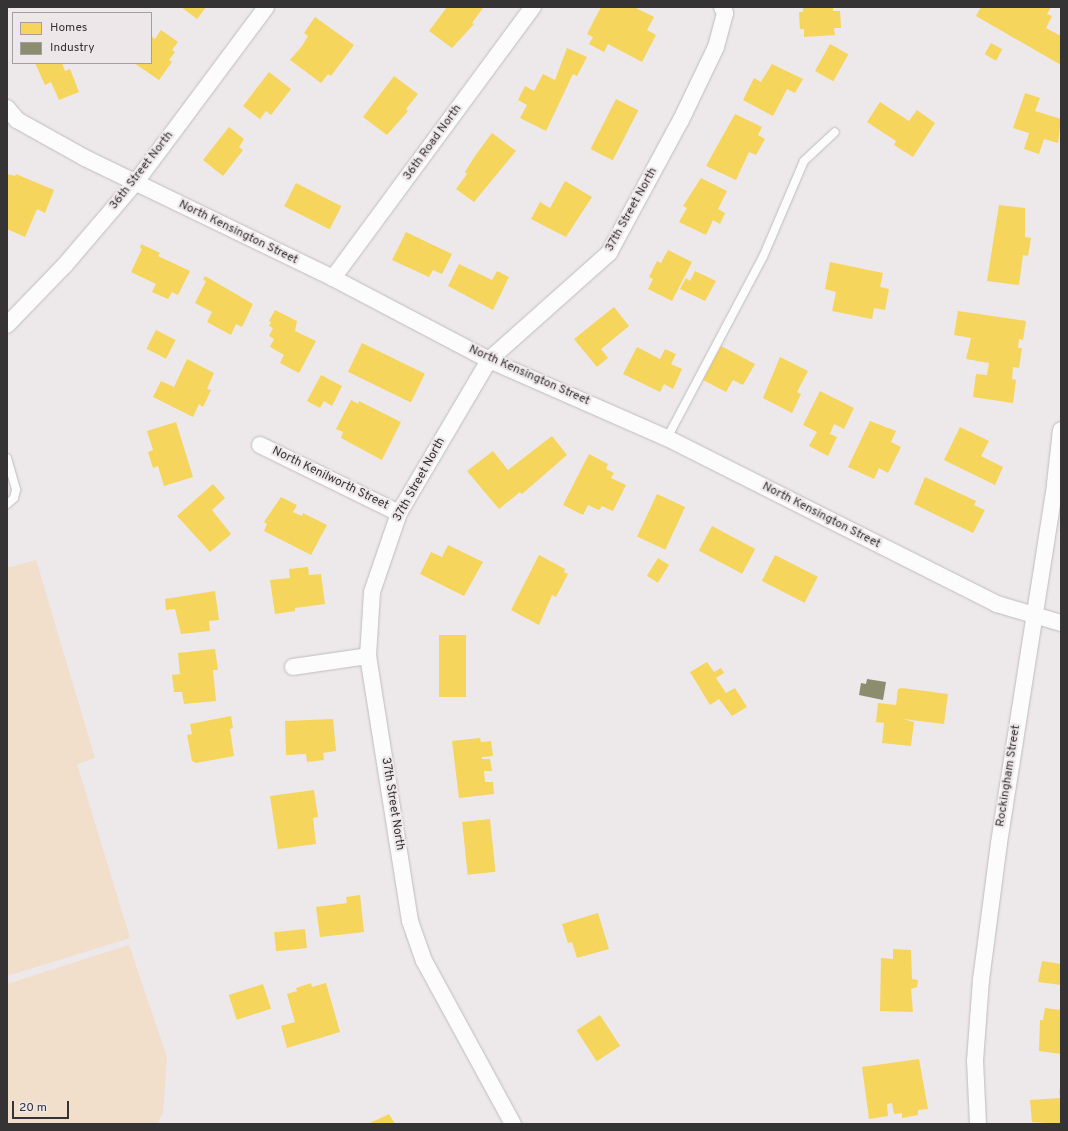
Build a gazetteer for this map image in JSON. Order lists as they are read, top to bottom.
{
  "streets": {
    "street": [
      "36th Road North",
      "36th Street North",
      "37th Street North",
      "North Kensington Street",
      "North Kenilworth Street",
      "Rockingham Street"
    ]
  },
  "crossings": [
    ["36th Road North", "North Kensington Street"],
    ["36th Street North", "North Kensington Street"],
    ["37th Street North", "North Kensington Street"],
    ["37th Street North", "North Kenilworth Street"],
    ["North Kensington Street", "Rockingham Street"]
  ],
  "legend": ["Homes", "Industry"],
  "scale_bar": "20 m"
}
